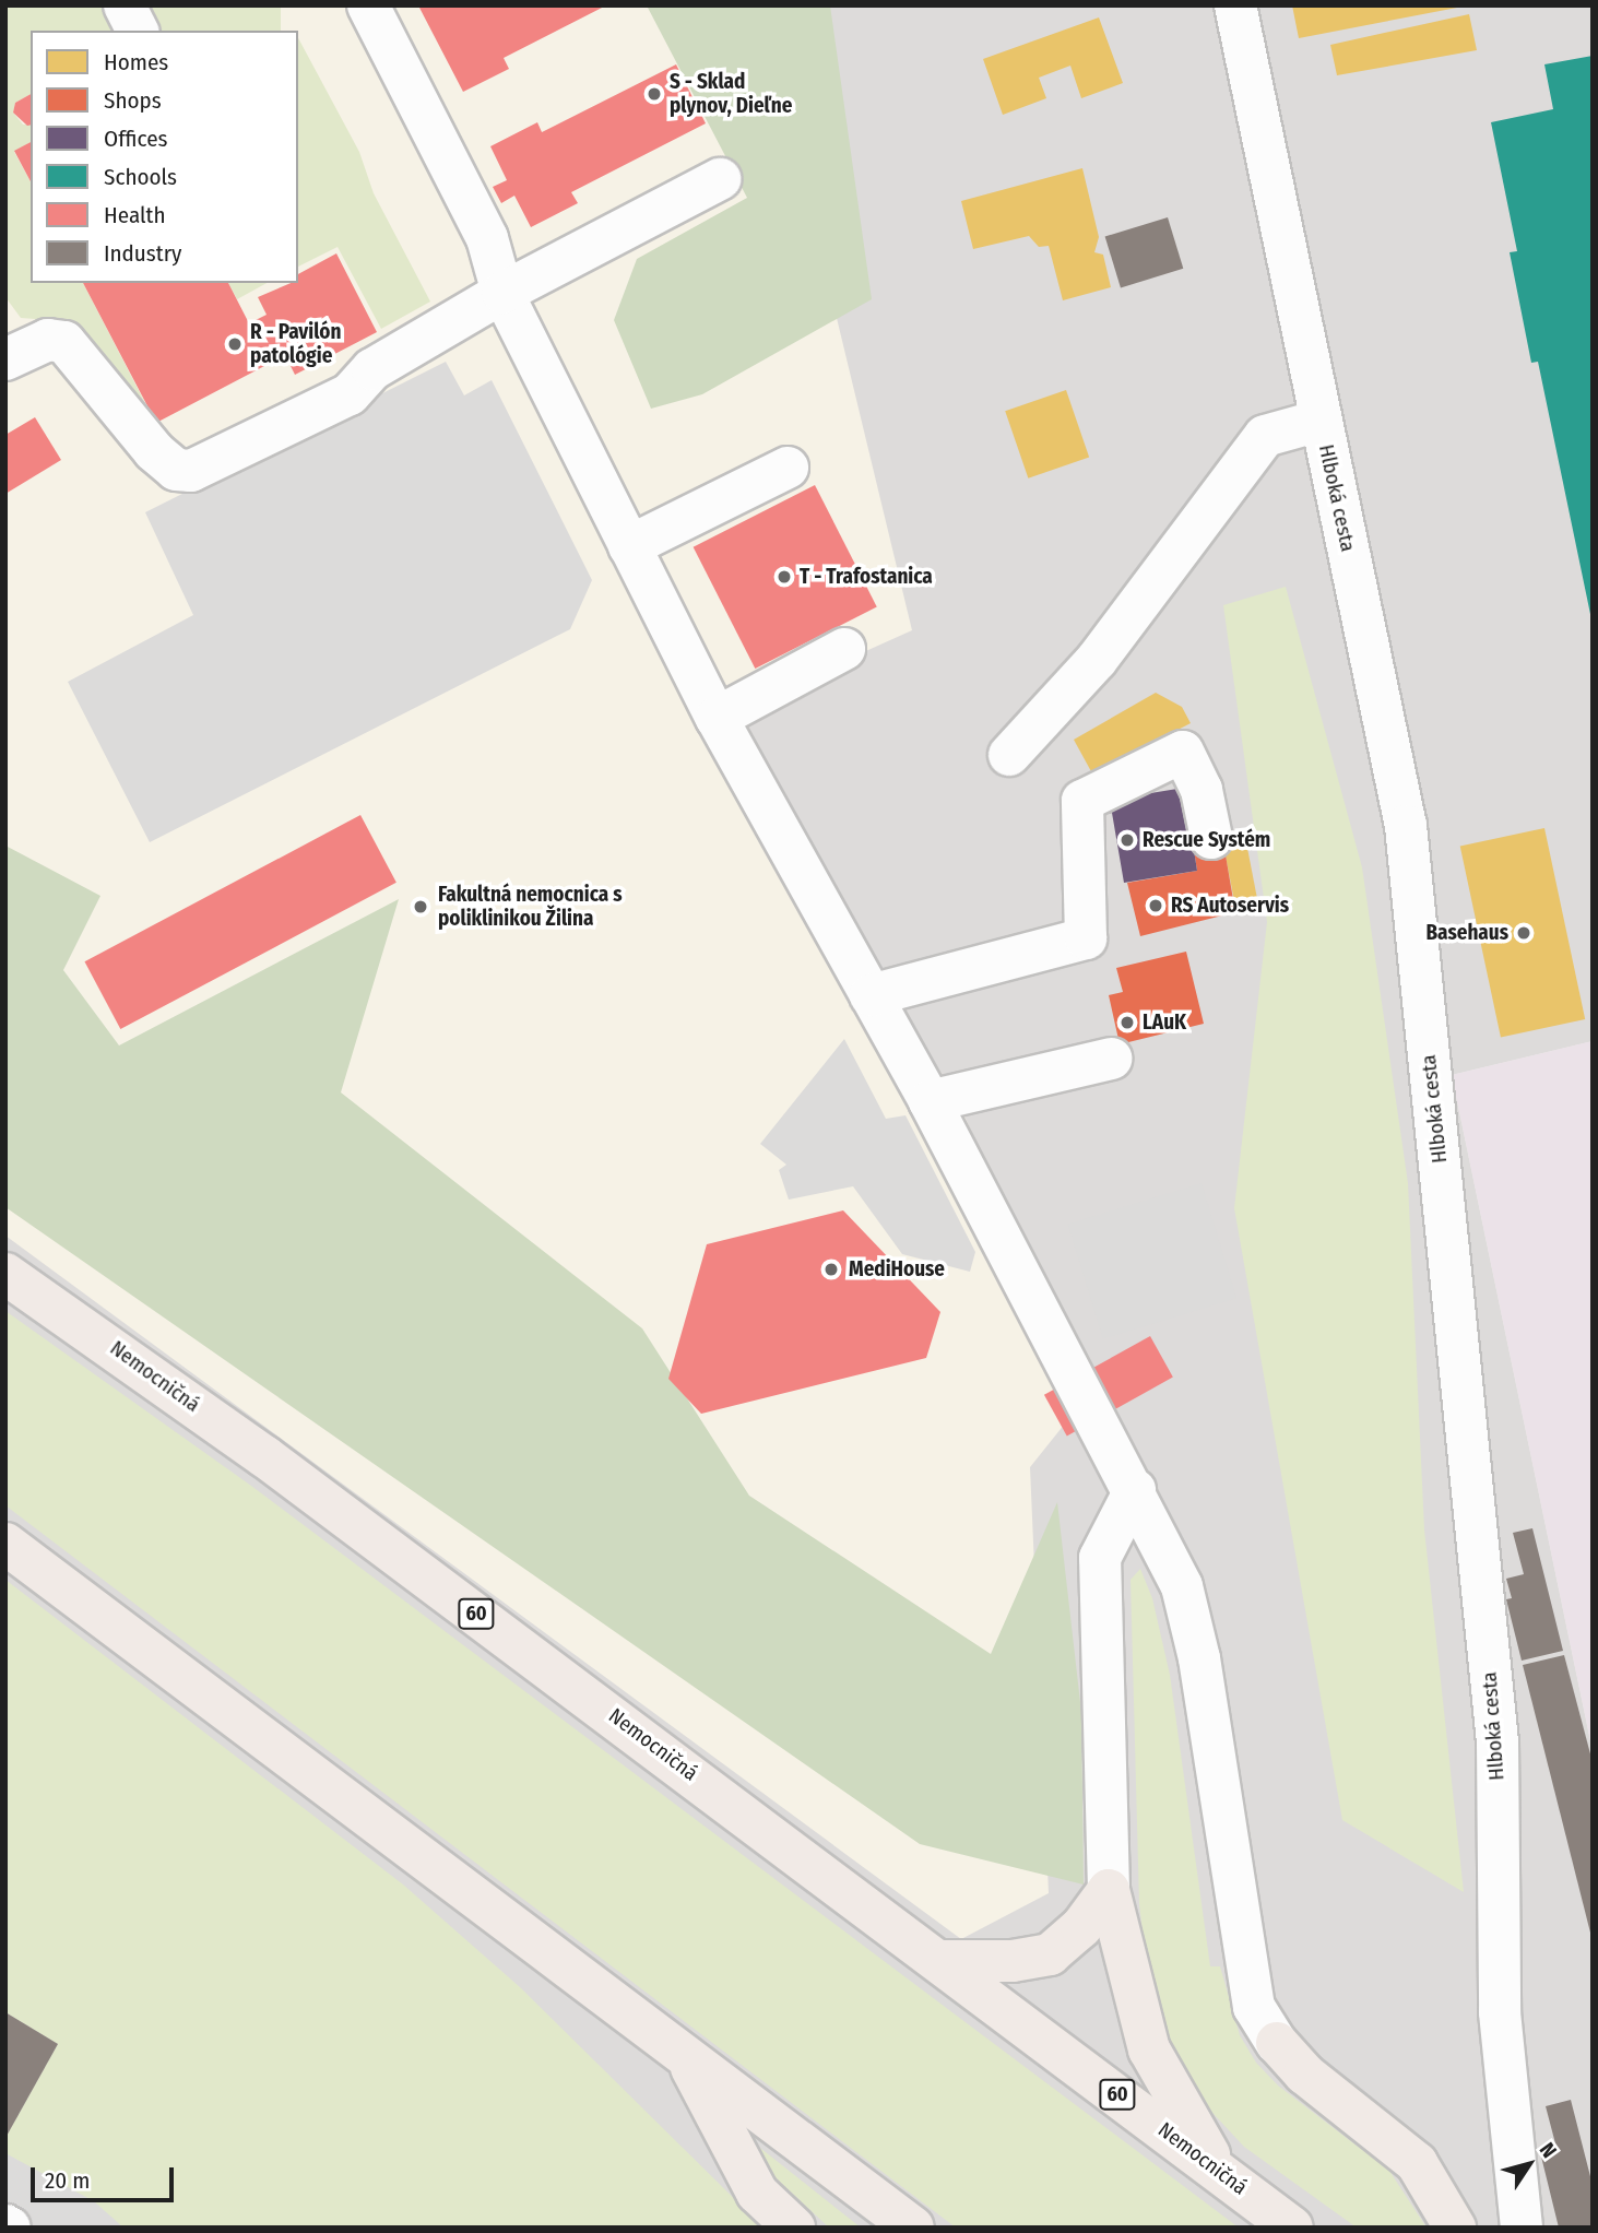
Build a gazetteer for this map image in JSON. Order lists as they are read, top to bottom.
{
  "streets": {
    "main road": ["Nemocničná", "60"],
    "street": ["Hlboká cesta"]
  },
  "places": [
    "S - Sklad plynov, Dieľne",
    "R - Pavilón patológie",
    "T - Trafostanica",
    "Rescue Systém",
    "RS Autoservis",
    "Fakultná nemocnica s poliklinikou Žilina",
    "Basehaus",
    "LAuK",
    "MediHouse"
  ],
  "legend": [
    "Homes",
    "Shops",
    "Offices",
    "Schools",
    "Health",
    "Industry"
  ],
  "scale_bar": "20 m",
  "north": "top right"
}
